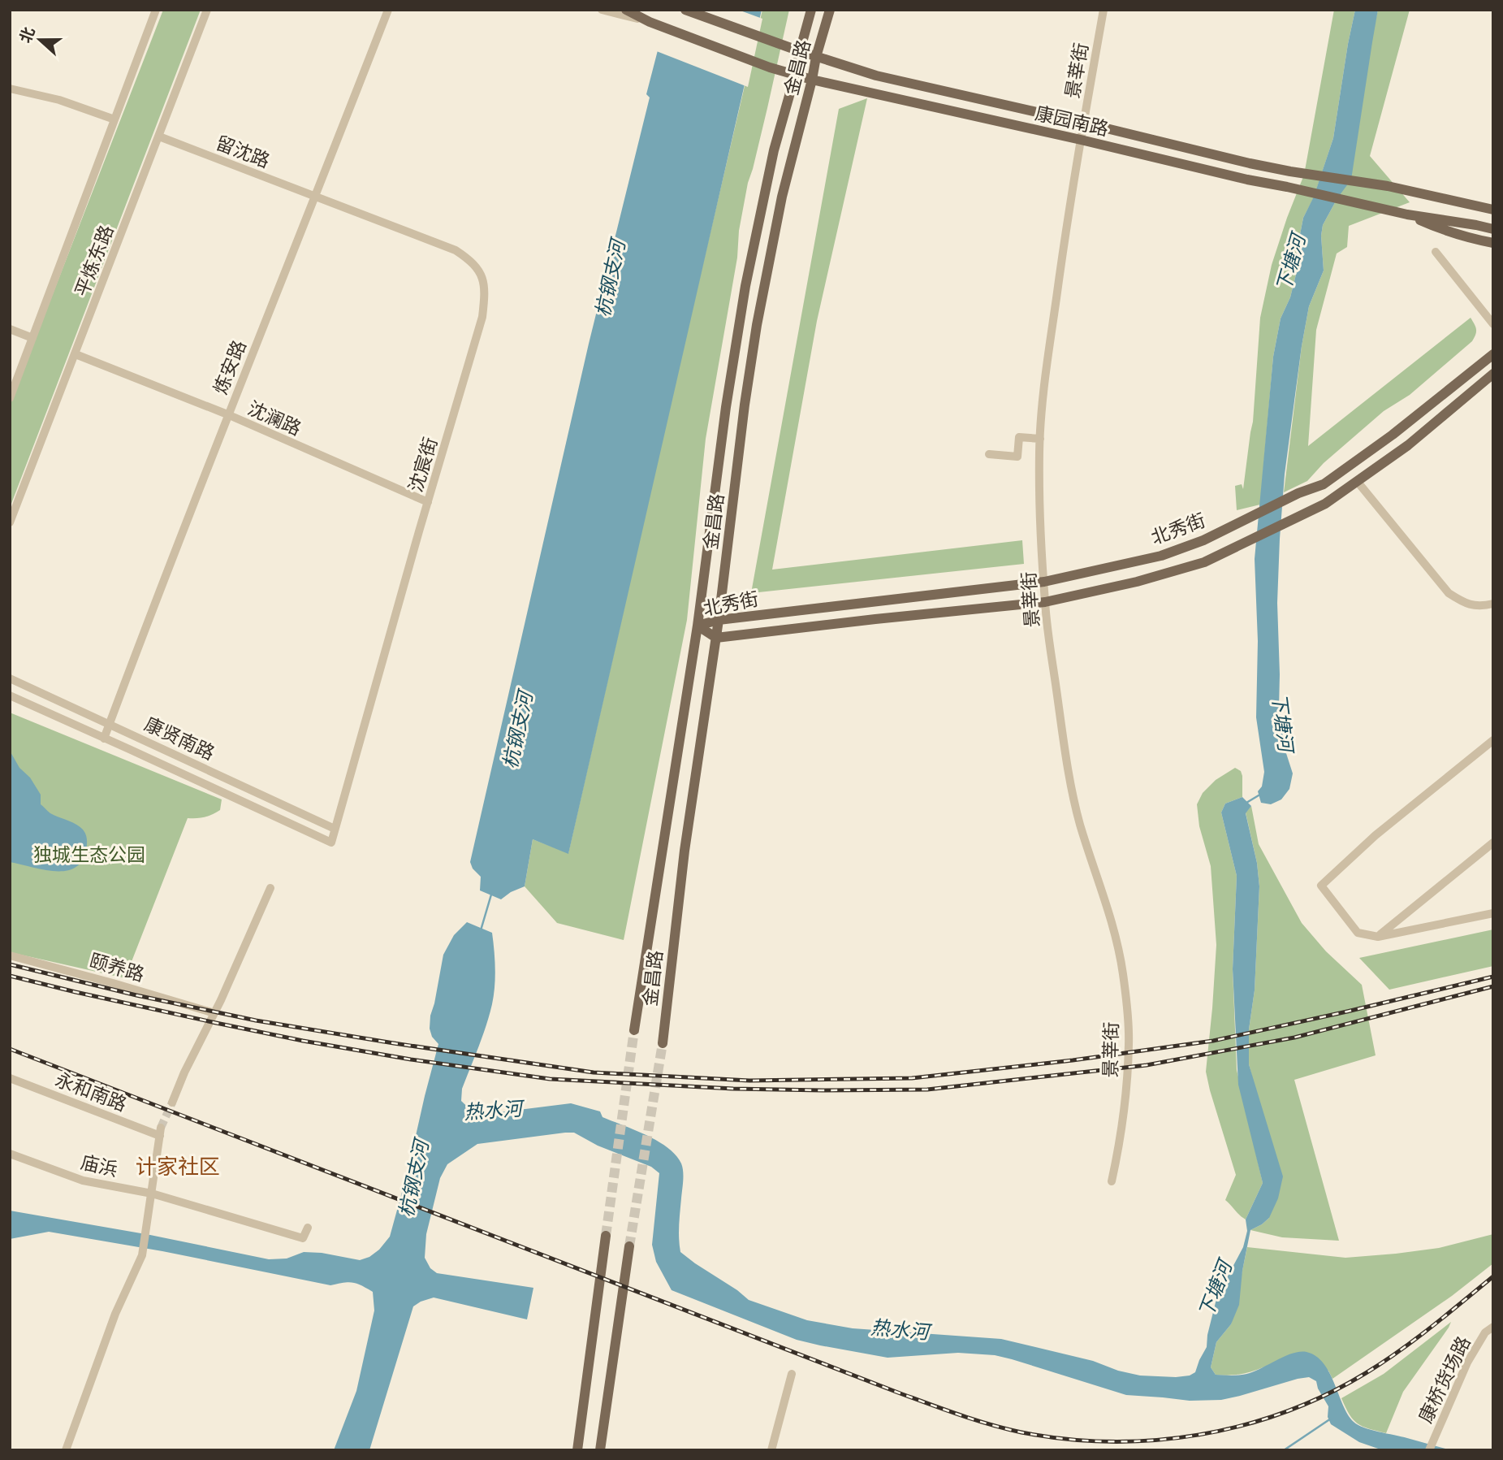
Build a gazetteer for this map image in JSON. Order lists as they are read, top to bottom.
{
  "streets": {
    "main road": ["金昌路", "康园南路", "北秀街"],
    "street": [
      "景莘街",
      "留沈路",
      "平炼东路",
      "炼安路",
      "沈澜路",
      "沈宸街",
      "康贤南路",
      "颐养路",
      "永和南路",
      "庙浜",
      "康桥货场路"
    ]
  },
  "crossings": [
    ["金昌路", "康园南路"],
    ["金昌路", "北秀街"],
    ["景莘街", "康园南路"],
    ["景莘街", "北秀街"],
    ["留沈路", "平炼东路"],
    ["留沈路", "炼安路"],
    ["留沈路", "沈宸街"],
    ["平炼东路", "沈澜路"],
    ["炼安路", "沈澜路"],
    ["炼安路", "沈宸街"],
    ["炼安路", "康贤南路"],
    ["沈澜路", "沈宸街"],
    ["沈宸街", "康贤南路"],
    ["永和南路", "庙浜"]
  ],
  "districts": ["计家社区"],
  "water": ["下塘河", "杭钢支河", "热水河"],
  "parks": ["独城生态公园"],
  "north": "left"
}
